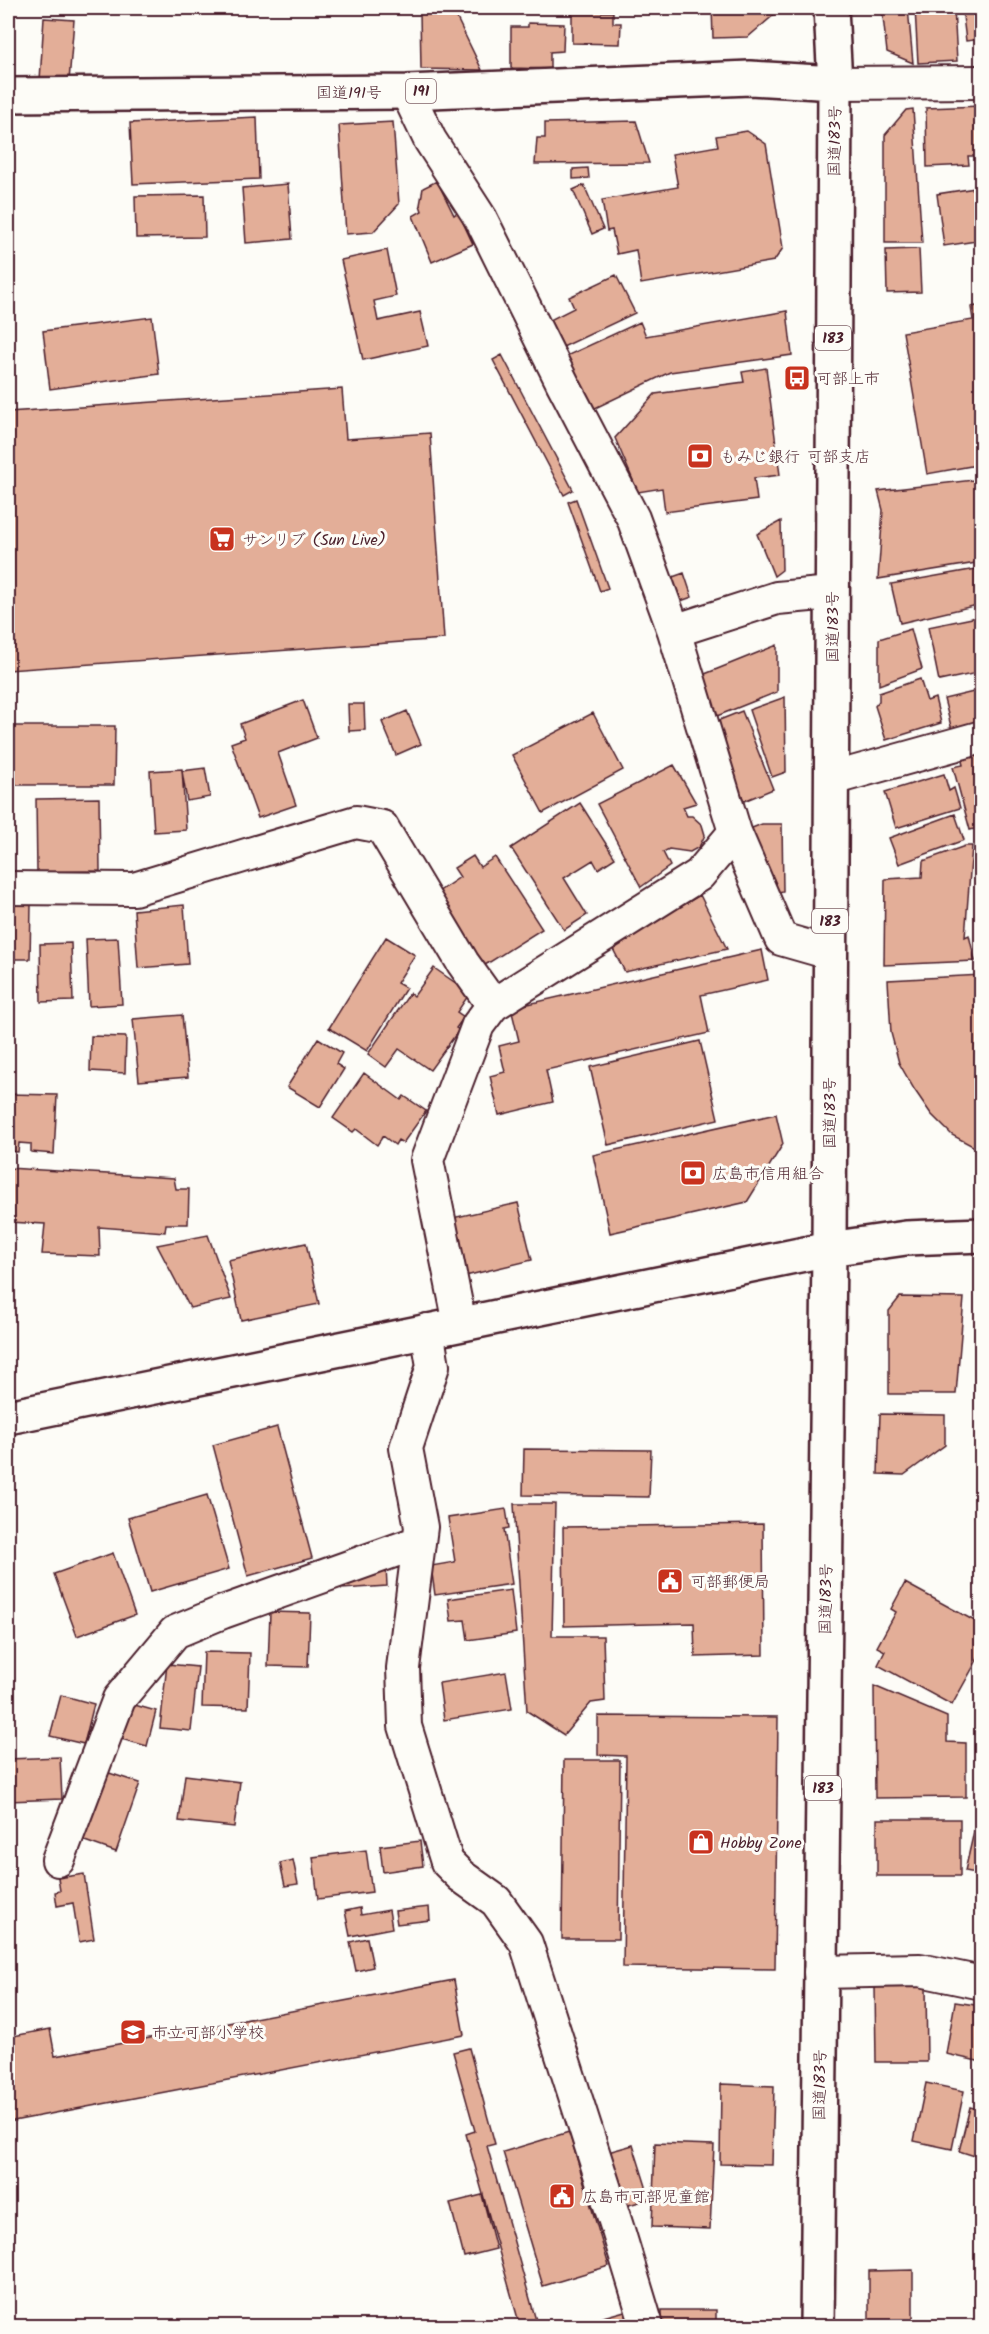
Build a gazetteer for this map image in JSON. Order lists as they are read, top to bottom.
{
  "streets": {
    "main road": [
      "191",
      "国道191号",
      "国道183号",
      "183"
    ]
  },
  "crossings": [
    ["国道191号", "国道183号"]
  ],
  "places": {
    "bus stop": ["可部上市"],
    "bank": ["もみじ銀行 可部支店", "広島市信用組合"],
    "supermarket": ["サンリブ (Sun Live)"],
    "public building": ["可部郵便局", "広島市可部児童館"],
    "shop": ["Hobby Zone"],
    "school or university": ["市立可部小学校"]
  }
}
